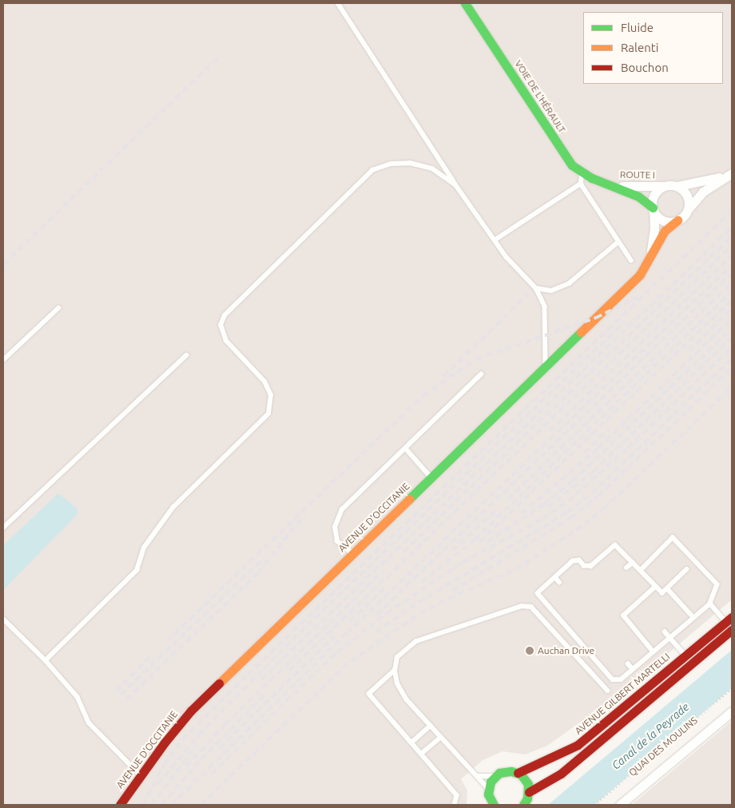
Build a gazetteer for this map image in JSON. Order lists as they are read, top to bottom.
{
  "streets": {
    "street": [
      "VOIE DE L'HÉRAULT",
      "ROUTE I",
      "AVENUE D'OCCITANIE",
      "AVENUE GILBERT MARTELLI",
      "QUAI DES MOULINS"
    ]
  },
  "crossings": [
    ["VOIE DE L'HÉRAULT", "ROUTE I"],
    ["ROUTE I", "AVENUE D'OCCITANIE"]
  ],
  "water": ["Canal de la Peyrade"],
  "places": ["Auchan Drive"],
  "legend": ["Fluide", "Ralenti", "Bouchon"]
}
